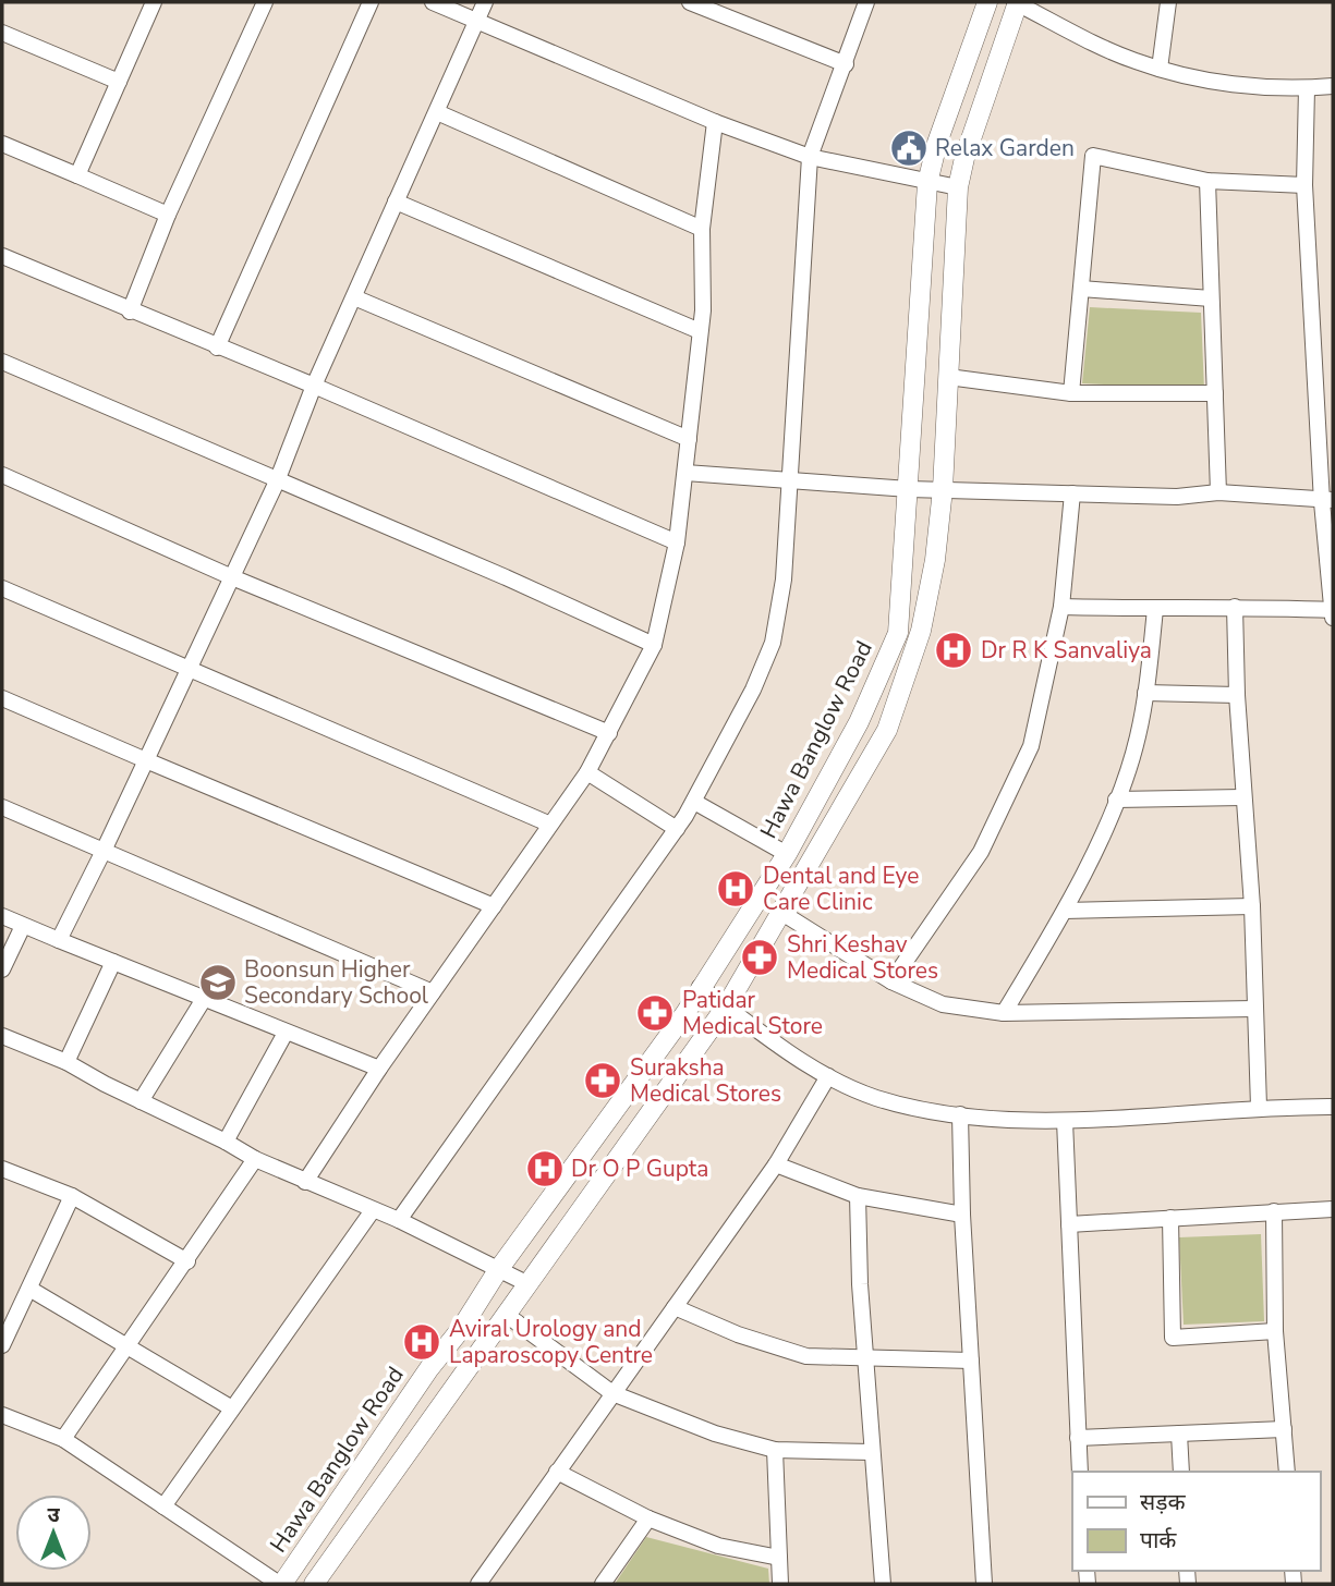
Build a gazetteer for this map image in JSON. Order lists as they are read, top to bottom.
{
  "streets": {
    "street": ["Hawa Banglow Road"]
  },
  "places": {
    "public building": ["Relax Garden"],
    "hospital": [
      "Dr R K Sanvaliya",
      "Dental and Eye Care Clinic",
      "Dr O P Gupta",
      "Aviral Urology and Laparoscopy Centre"
    ],
    "pharmacy": ["Shri Keshav Medical Stores", "Patidar Medical Store", "Suraksha Medical Stores"],
    "school or university": ["Boonsun Higher Secondary School"]
  },
  "legend": ["सड़क", "पार्क"],
  "north": "top"
}
